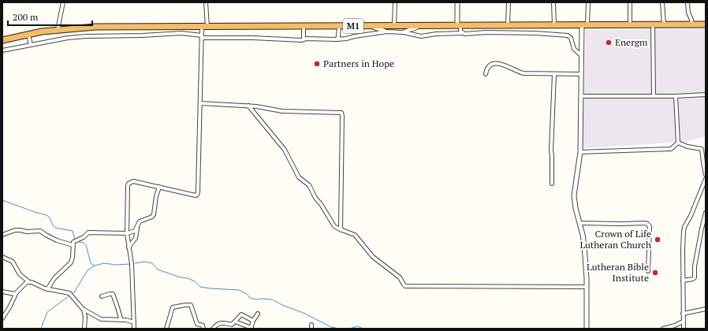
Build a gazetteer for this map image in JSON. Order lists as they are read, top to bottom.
{
  "streets": {
    "highway": ["M1"]
  },
  "places": [
    "Energm",
    "Partners in Hope",
    "Crown of Life Lutheran Church",
    "Lutheran Bible Institute"
  ],
  "scale_bar": "200 m"
}
